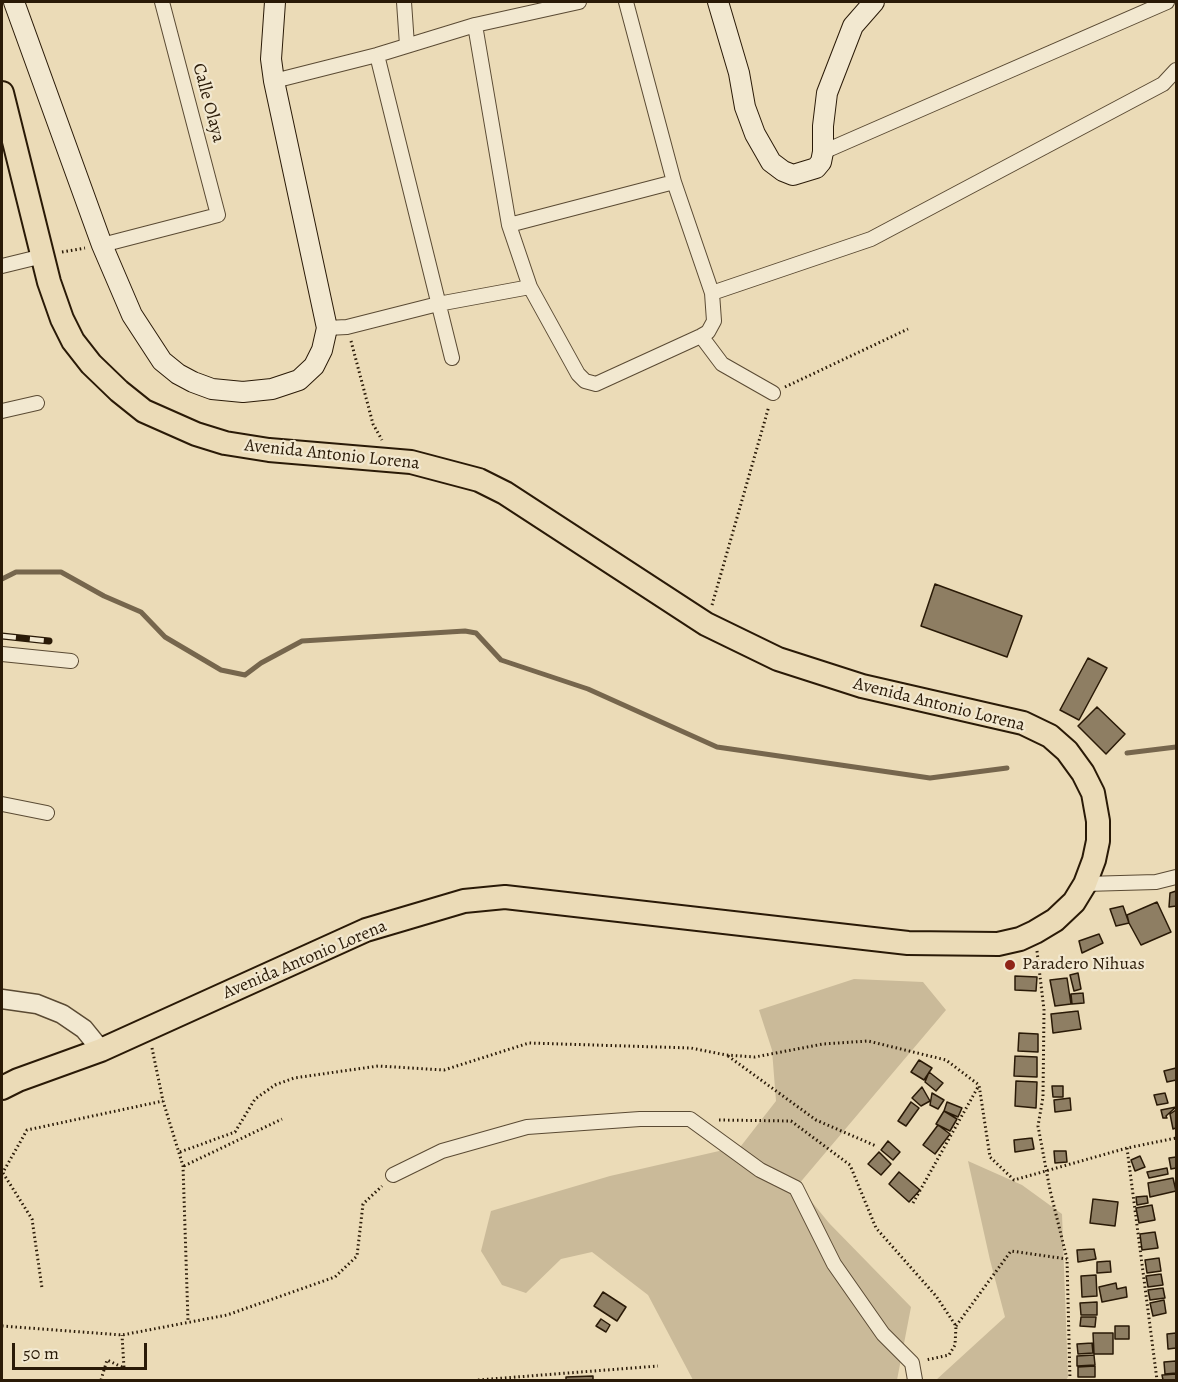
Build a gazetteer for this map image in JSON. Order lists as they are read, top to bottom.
{
  "streets": {
    "highway": ["Avenida Antonio Lorena"],
    "street": ["Calle Olaya"]
  },
  "places": ["Paradero Nihuas"],
  "scale_bar": "50 m"
}
